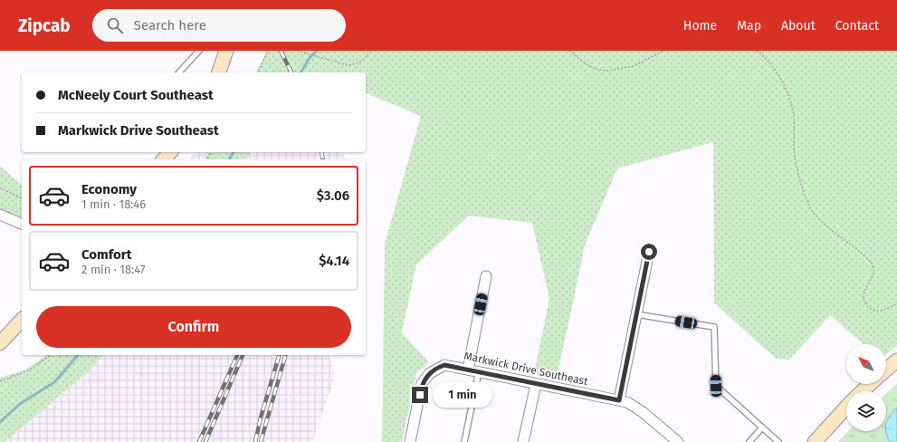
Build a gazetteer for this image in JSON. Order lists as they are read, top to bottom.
{
  "streets": {
    "street": ["Markwick Drive Southeast"]
  },
  "north": "top left",
  "page": {
    "header": "Zipcab",
    "search": "Search here",
    "nav": [
      "Home",
      "Map",
      "About",
      "Contact"
    ],
    "banner": ["McNeely Court Southeast", "Markwick Drive Southeast"],
    "list": [
      {
        "name": "Economy",
        "note": "1 min · 18:46",
        "value": "$3.06"
      },
      {
        "name": "Comfort",
        "note": "2 min · 18:47",
        "value": "$4.14"
      }
    ],
    "buttons": "Confirm",
    "bubble": "1 min"
  }
}
